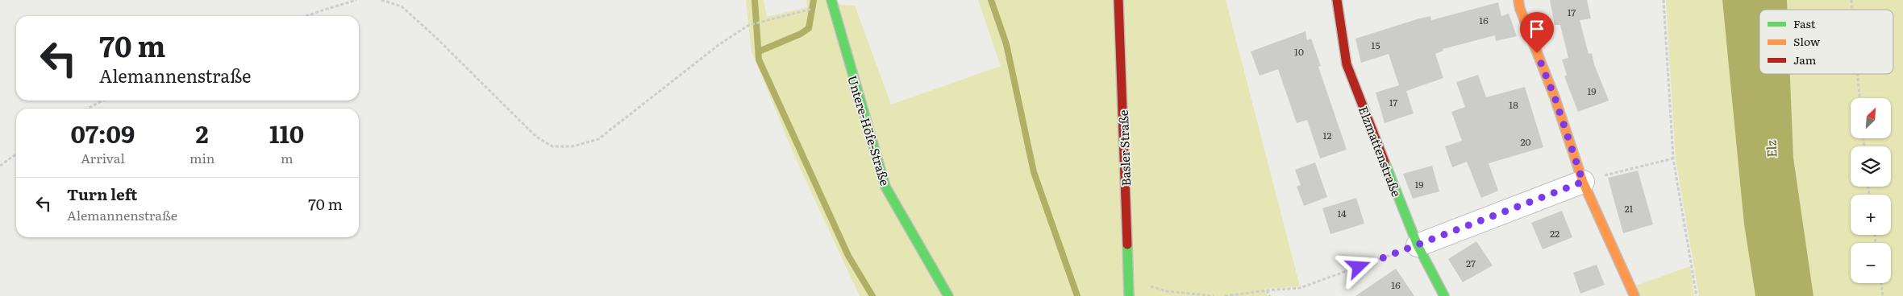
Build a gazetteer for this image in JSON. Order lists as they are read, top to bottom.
{
  "streets": {
    "street": ["Untere-Höfe-Straße", "Basler Straße", "Elzmattenstraße"]
  },
  "water": ["Elz"],
  "house_numbers": [
    "17",
    "16",
    "15",
    "10",
    "19",
    "17",
    "18",
    "12",
    "20",
    "19",
    "21",
    "14",
    "22",
    "27",
    "16"
  ],
  "legend": ["Fast", "Slow", "Jam"],
  "north": "top right",
  "page": {
    "turn": ["70 m", "Alemannenstraße"],
    "map_buttons": ["+", "−"],
    "eta": [
      "07:09",
      "Arrival",
      "2",
      "min",
      "110",
      "m"
    ],
    "list": [
      {
        "name": "Turn left",
        "note": "Alemannenstraße",
        "value": "70 m"
      }
    ]
  }
}
